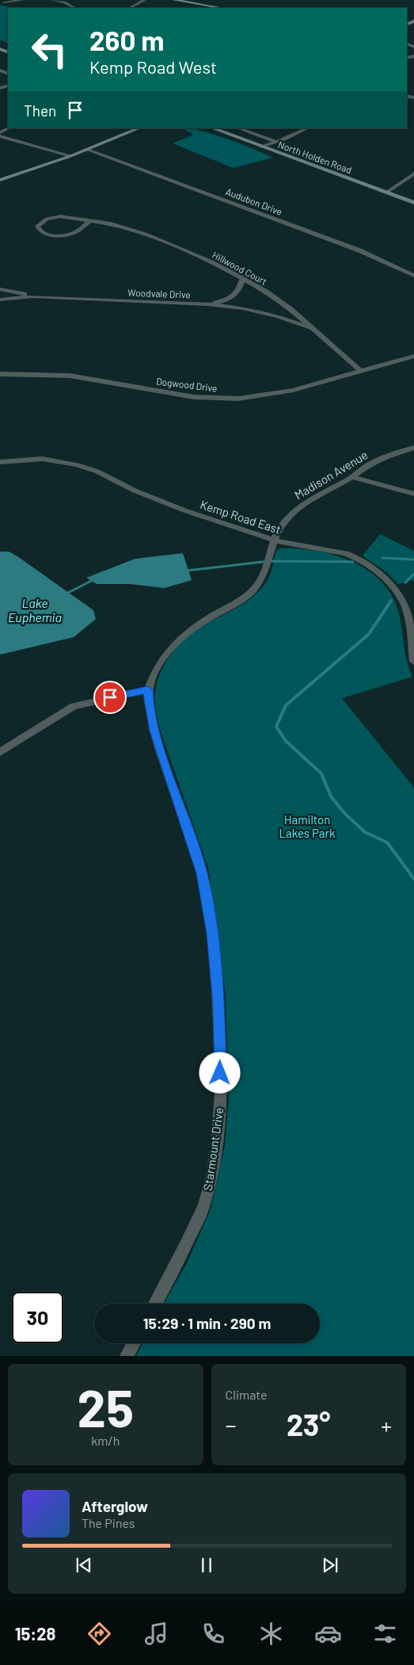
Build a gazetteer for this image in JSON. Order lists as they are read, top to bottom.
{
  "streets": {
    "main road": ["North Holden Road"],
    "street": [
      "Audubon Drive",
      "Hillwood Court",
      "Woodvale Drive",
      "Dogwood Drive",
      "Madison Avenue",
      "Kemp Road East",
      "Starmount Drive"
    ]
  },
  "crossings": [
    ["Hillwood Court", "Woodvale Drive"],
    ["Hillwood Court", "Dogwood Drive"],
    ["Madison Avenue", "Kemp Road East"],
    ["Madison Avenue", "Starmount Drive"],
    ["Kemp Road East", "Starmount Drive"]
  ],
  "water": ["Lake Euphemia"],
  "parks": ["Hamilton Lakes Park"],
  "page": {
    "turn": ["260 m", "Kemp Road West"],
    "then": "Then",
    "limit": "30",
    "trip": "15:29 · 1 min · 290 m",
    "tile": [
      ["25", "km/h"],
      "Climate"
    ],
    "heat": ["−", "23°", "+"],
    "song": ["Afterglow", "The Pines"],
    "tabs": "15:28"
  }
}
